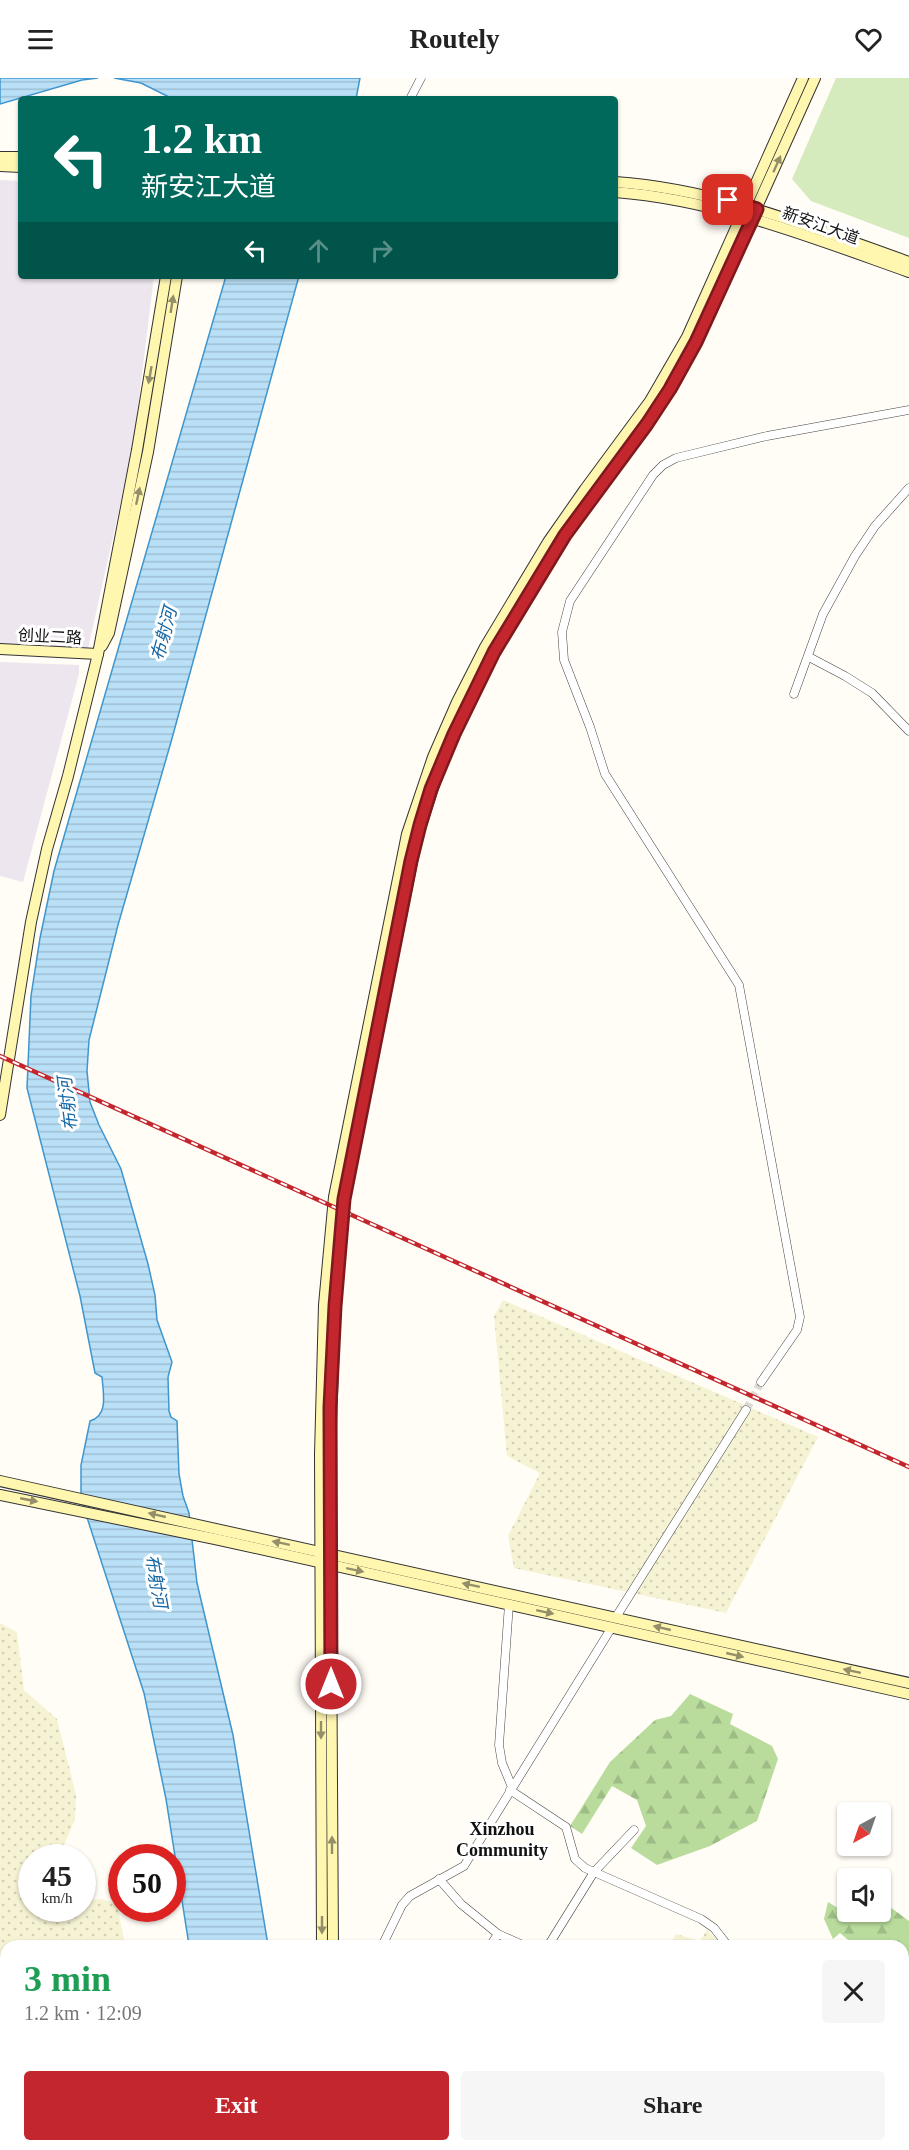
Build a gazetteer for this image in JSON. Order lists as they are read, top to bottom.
{
  "streets": {
    "main road": ["新安江大道", "创业二路"]
  },
  "districts": ["Xinzhou Community"],
  "water": ["布射河"],
  "north": "bottom left",
  "page": {
    "header": "Routely",
    "turn": ["1.2 km", "新安江大道"],
    "speed": "45 km/h",
    "limit": "50",
    "heading": ["3 min", "1.2 km · 12:09"],
    "buttons": ["Exit", "Share"]
  }
}
